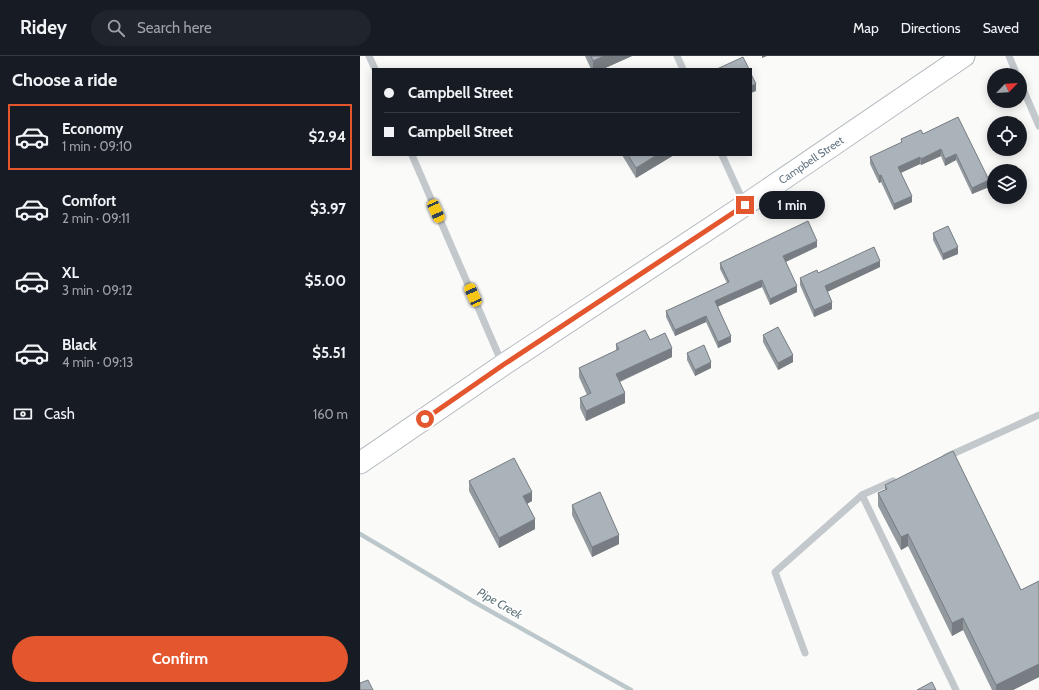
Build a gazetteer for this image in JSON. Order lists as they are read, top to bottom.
{
  "streets": {
    "street": ["Campbell Street"]
  },
  "water": ["Pipe Creek"],
  "north": "top right",
  "page": {
    "header": "Ridey",
    "search": "Search here",
    "nav": ["Map", "Directions", "Saved"],
    "heading": "Choose a ride",
    "banner": ["Campbell Street", "Campbell Street"],
    "list": [
      {
        "name": "Economy",
        "note": "1 min · 09:10",
        "value": "$2.94"
      },
      {
        "name": "Comfort",
        "note": "2 min · 09:11",
        "value": "$3.97"
      },
      {
        "name": "XL",
        "note": "3 min · 09:12",
        "value": "$5.00"
      },
      {
        "name": "Black",
        "note": "4 min · 09:13",
        "value": "$5.51"
      }
    ],
    "bubble": "1 min",
    "pay": ["Cash", "160 m"],
    "buttons": "Confirm"
  }
}
